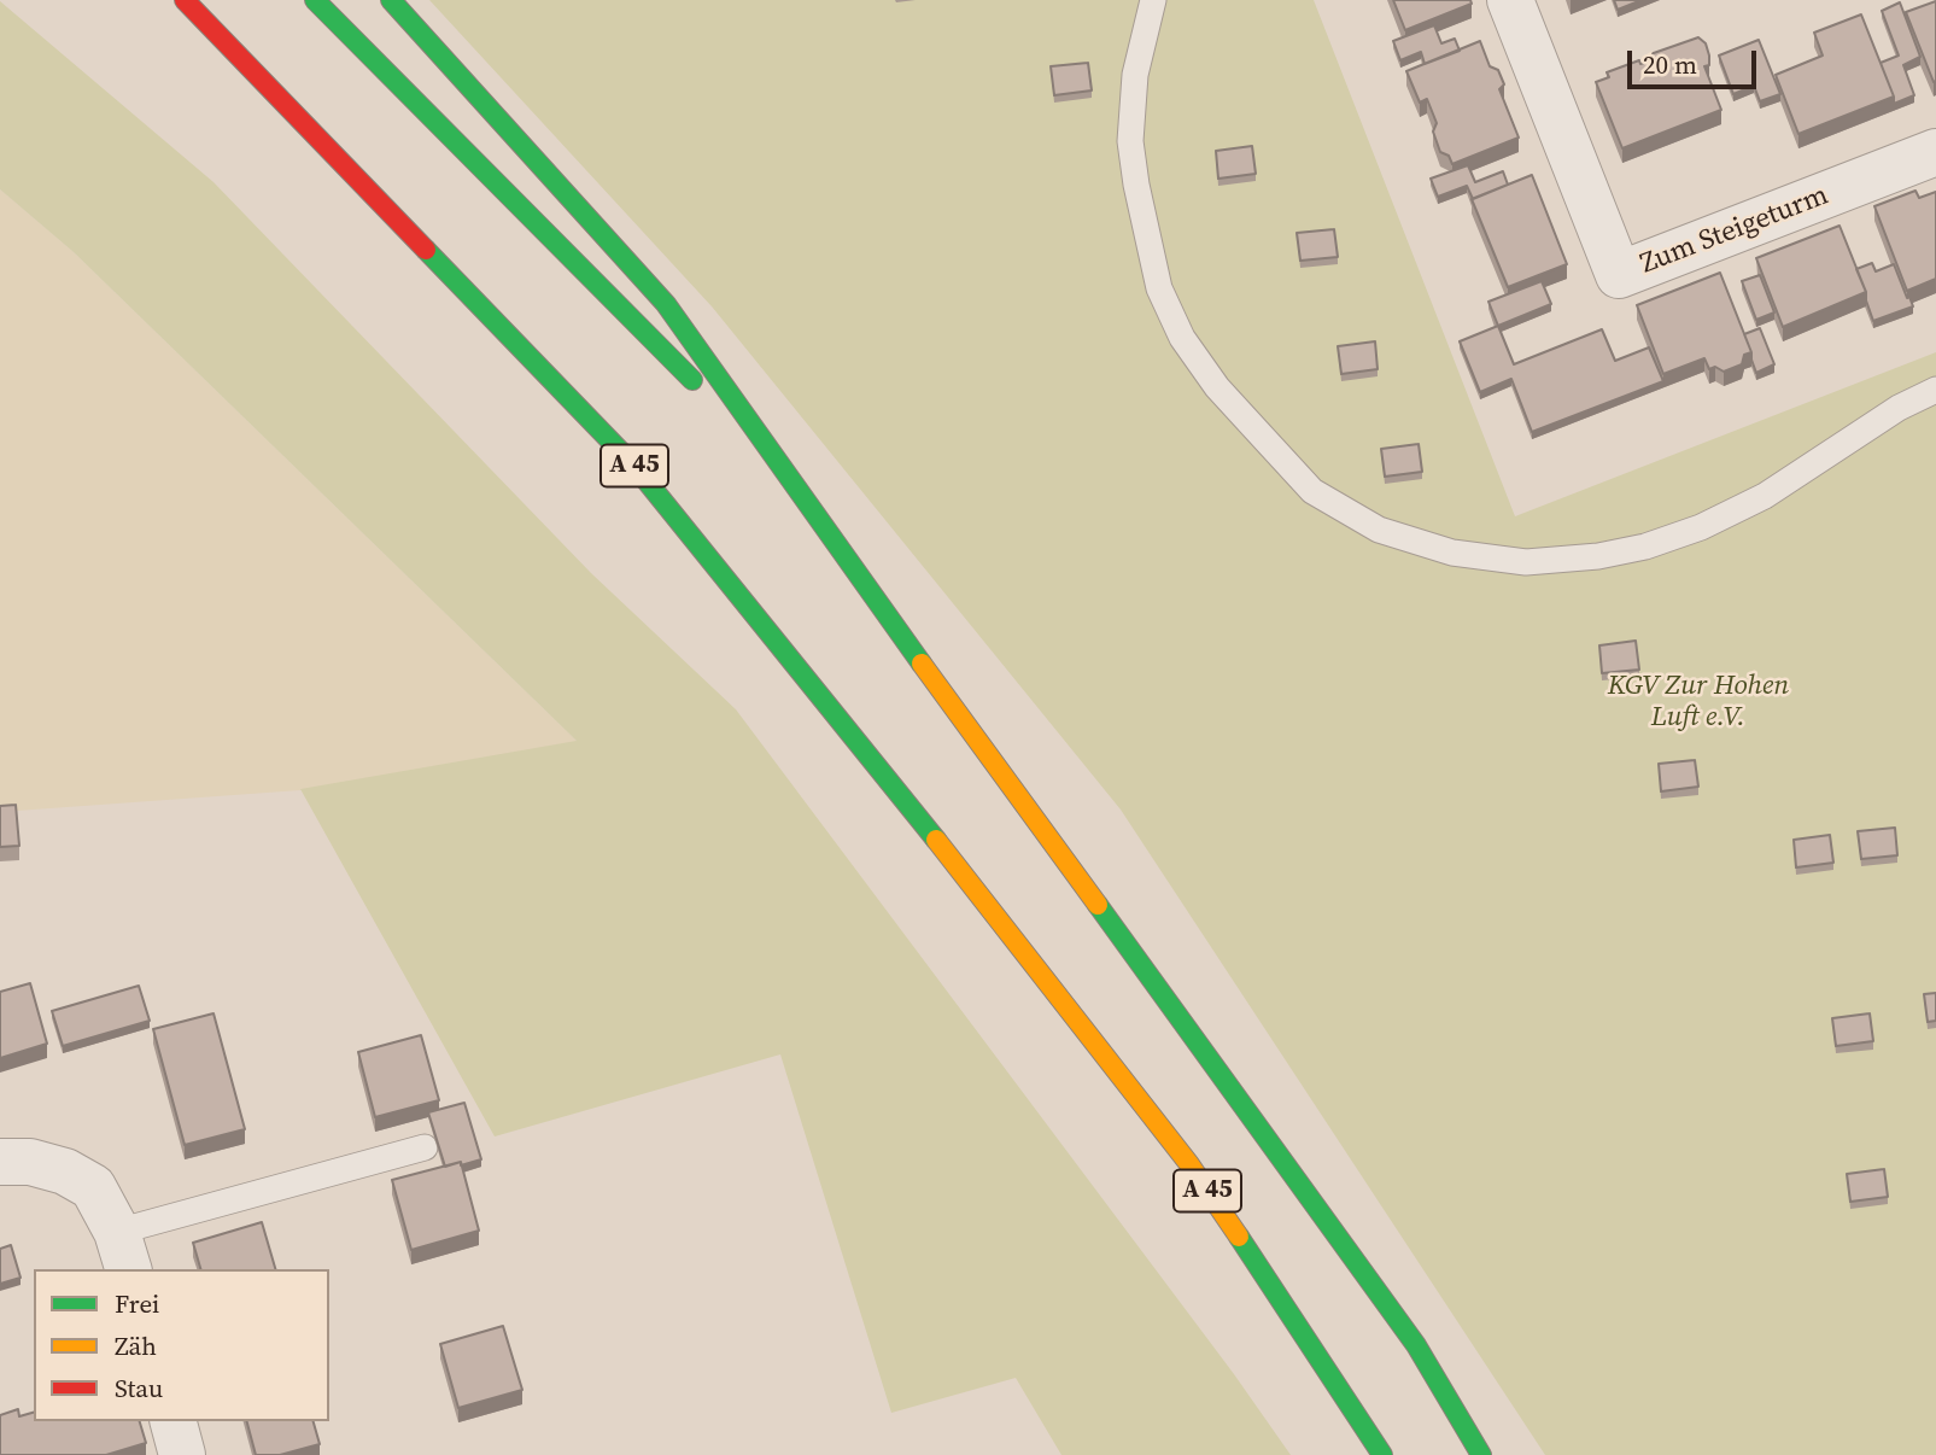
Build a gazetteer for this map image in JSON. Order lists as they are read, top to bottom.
{
  "streets": {
    "highway": ["A 45"],
    "street": ["Zum Steigeturm"]
  },
  "parks": ["KGV Zur Hohen Luft e.V."],
  "legend": ["Frei", "Zäh", "Stau"],
  "scale_bar": "20 m"
}
